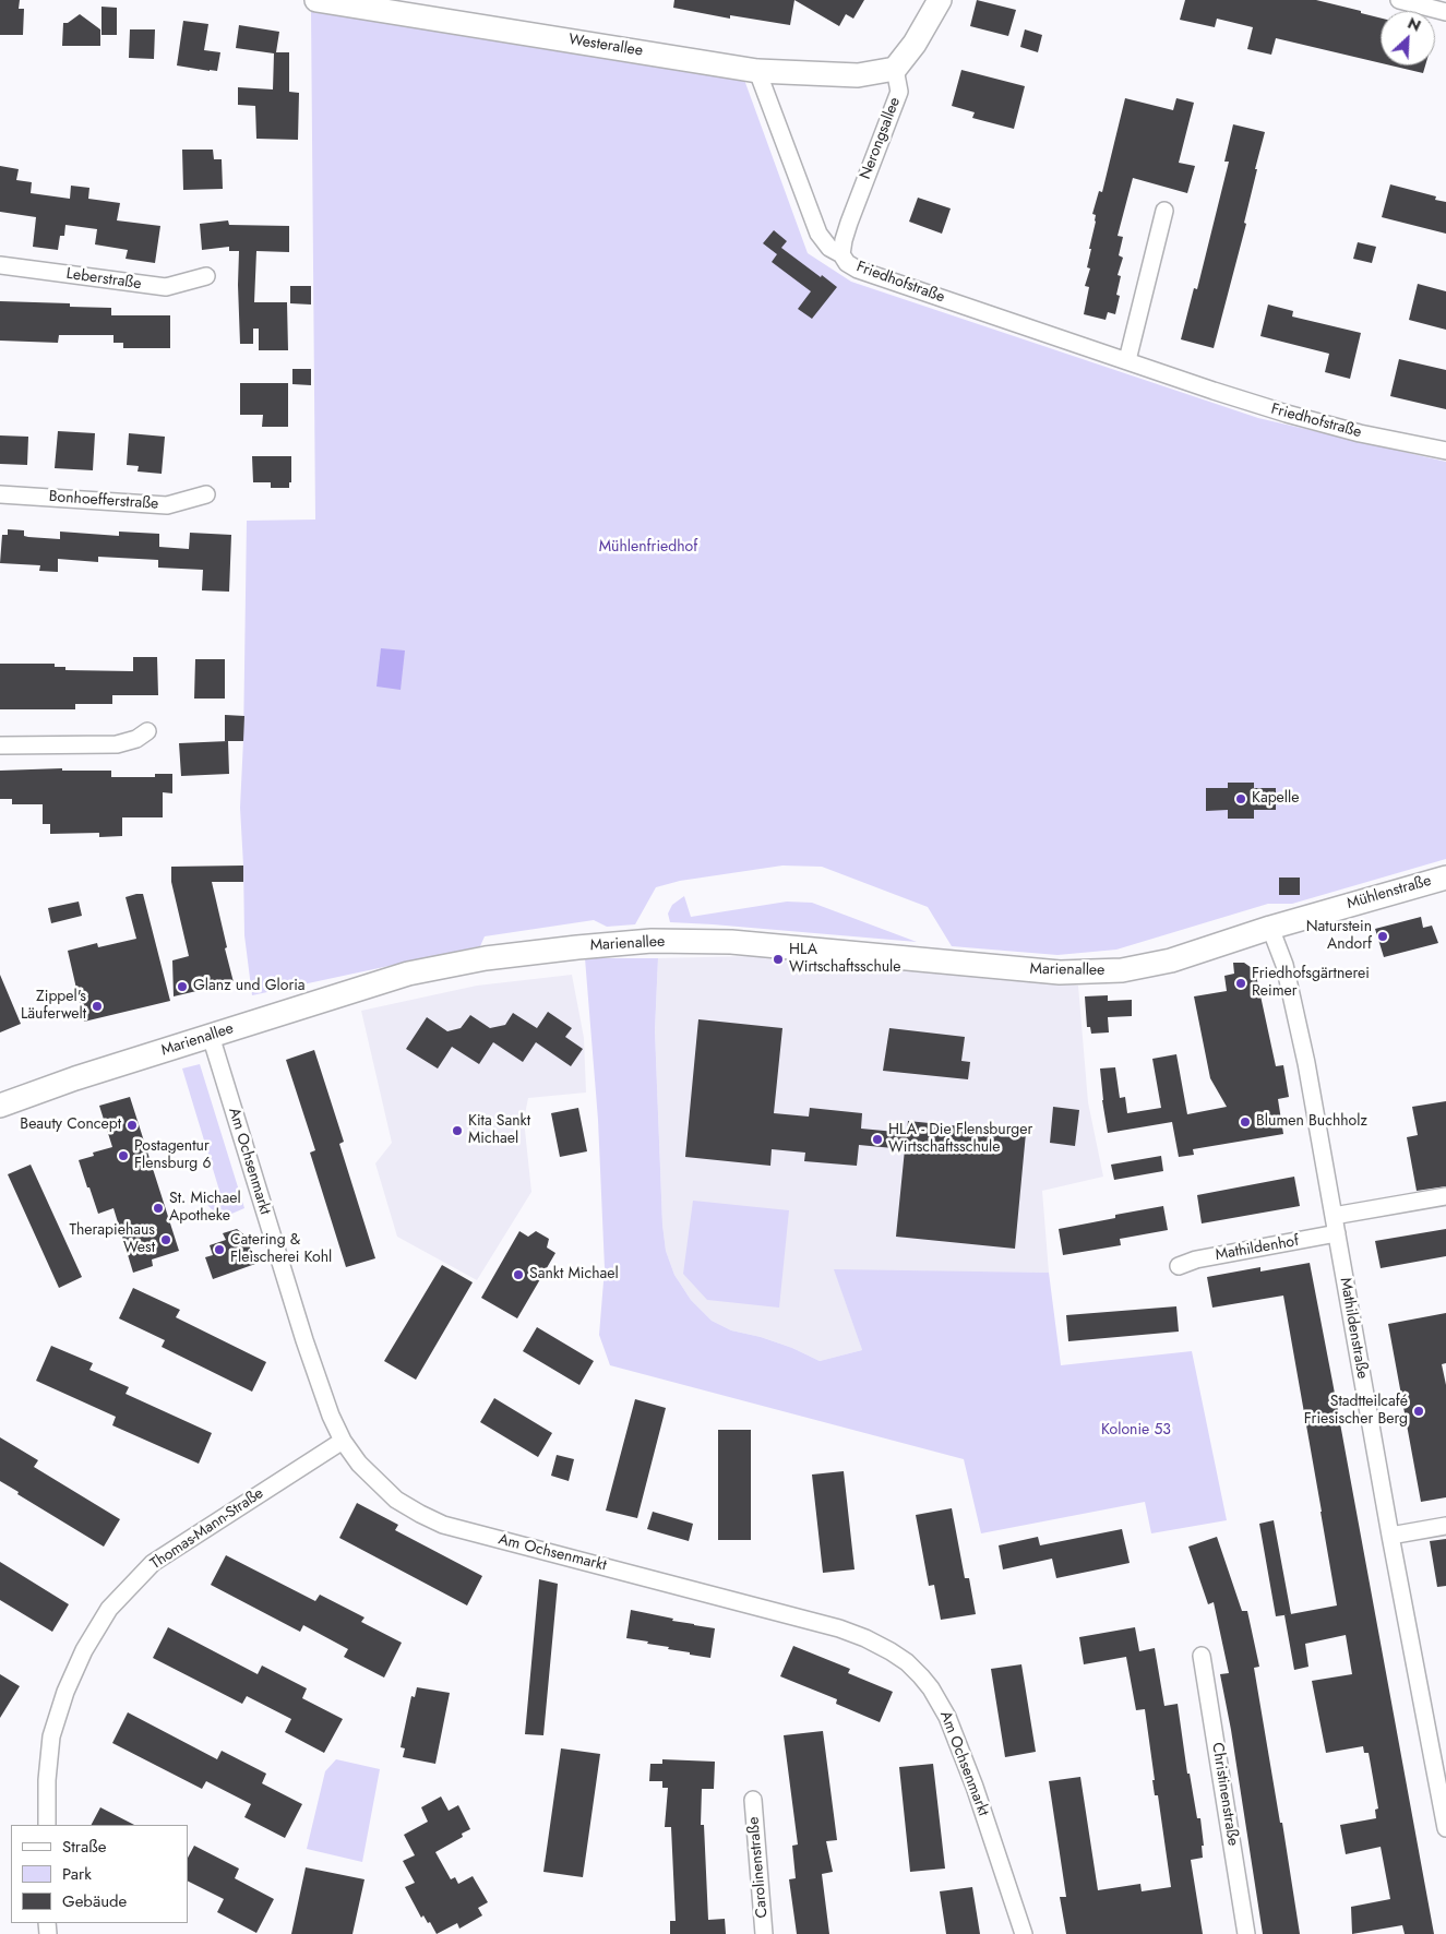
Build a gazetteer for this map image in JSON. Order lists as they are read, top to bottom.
{
  "streets": {
    "main road": ["Westerallee", "Mühlenstraße", "Marienallee"],
    "street": [
      "Nerongsallee",
      "Leberstraße",
      "Friedhofstraße",
      "Bonhoefferstraße",
      "Am Ochsenmarkt",
      "Mathildenhof",
      "Mathildenstraße",
      "Thomas-Mann-Straße",
      "Christinenstraße",
      "Carolinenstraße"
    ]
  },
  "crossings": [
    ["Westerallee", "Nerongsallee"],
    ["Westerallee", "Friedhofstraße"],
    ["Nerongsallee", "Friedhofstraße"],
    ["Mühlenstraße", "Marienallee"],
    ["Mühlenstraße", "Mathildenstraße"],
    ["Marienallee", "Am Ochsenmarkt"],
    ["Marienallee", "Mathildenstraße"],
    ["Am Ochsenmarkt", "Thomas-Mann-Straße"],
    ["Mathildenhof", "Mathildenstraße"]
  ],
  "parks": ["Mühlenfriedhof", "Kolonie 53"],
  "places": [
    "Kapelle",
    "Naturstein Andorf",
    "HLA Wirtschaftsschule",
    "Friedhofsgärtnerei Reimer",
    "Glanz und Gloria",
    "Zippel's Läuferwelt",
    "Blumen Buchholz",
    "Beauty Concept",
    "Kita Sankt Michael",
    "HLA - Die Flensburger Wirtschaftsschule",
    "Postagentur Flensburg 6",
    "St. Michael Apotheke",
    "Therapiehaus West",
    "Catering & Fleischerei Kohl",
    "Sankt Michael",
    "Stadtteilcafé Friesischer Berg"
  ],
  "legend": ["Straße", "Park", "Gebäude"],
  "north": "top right"
}
